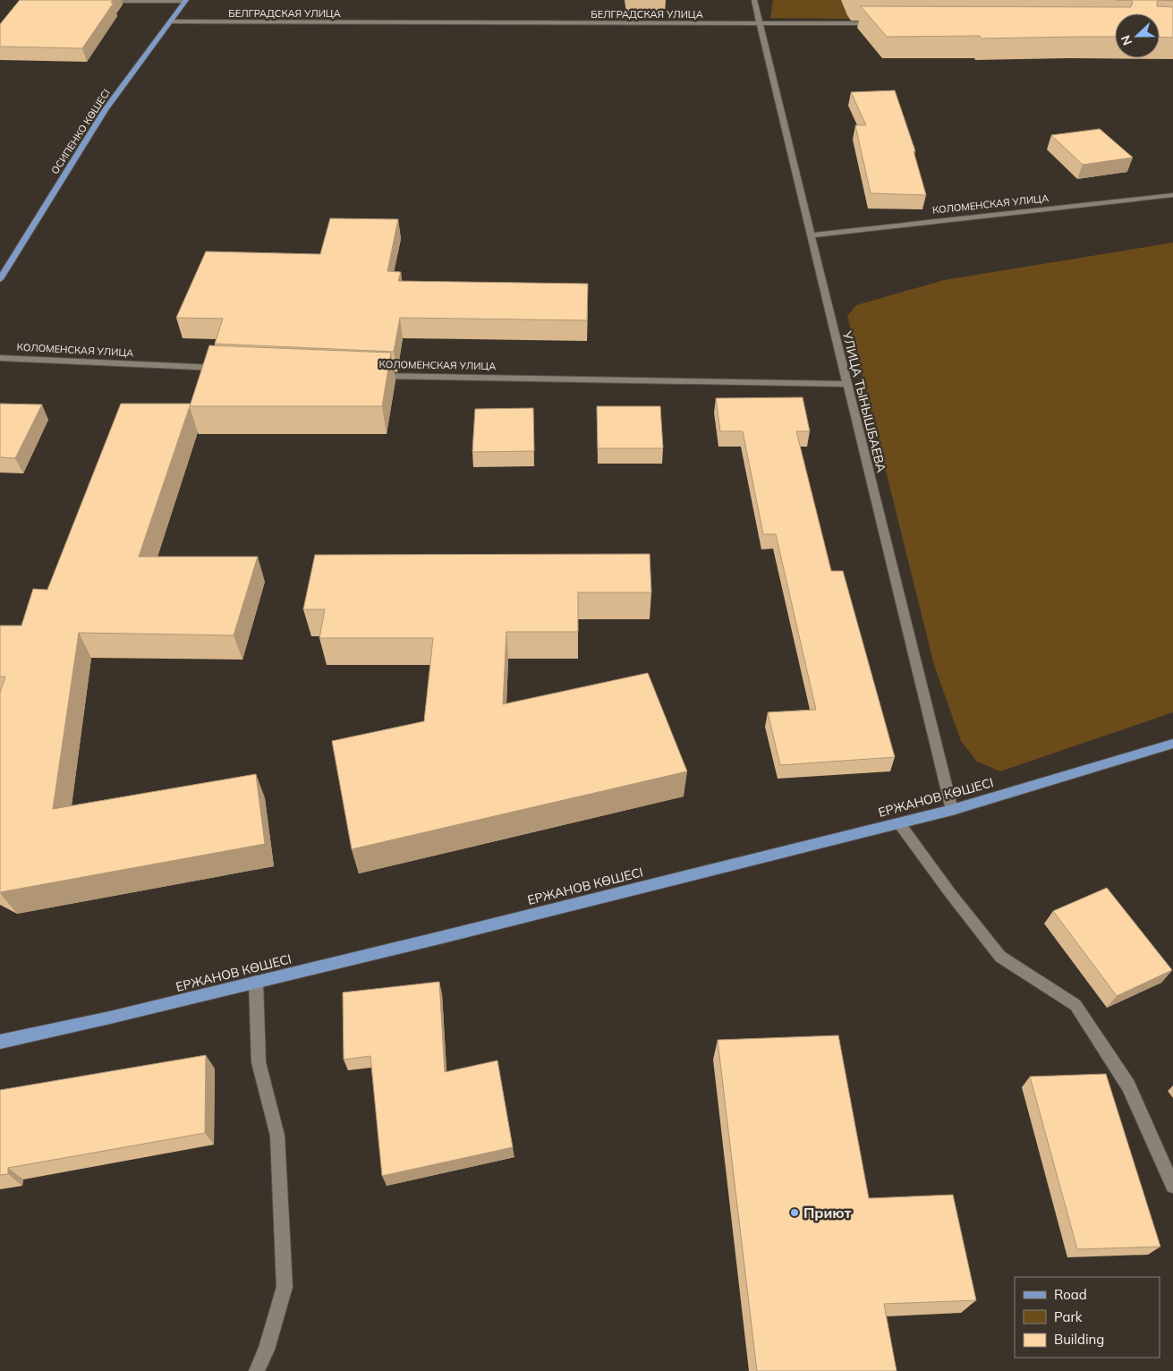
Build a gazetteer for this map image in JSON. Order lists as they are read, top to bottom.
{
  "streets": {
    "main road": ["ОСИПЕНКО КӨШЕСІ", "ЕРЖАНОВ КӨШЕСІ"],
    "street": ["БЕЛГРАДСКАЯ УЛИЦА", "КОЛОМЕНСКАЯ УЛИЦА", "УЛИЦА ТЫНЫШБАЕВА"]
  },
  "crossings": [
    ["БЕЛГРАДСКАЯ УЛИЦА", "ОСИПЕНКО КӨШЕСІ"],
    ["БЕЛГРАДСКАЯ УЛИЦА", "УЛИЦА ТЫНЫШБАЕВА"],
    ["КОЛОМЕНСКАЯ УЛИЦА", "УЛИЦА ТЫНЫШБАЕВА"],
    ["УЛИЦА ТЫНЫШБАЕВА", "ЕРЖАНОВ КӨШЕСІ"]
  ],
  "places": ["Приют"],
  "legend": ["Road", "Park", "Building"],
  "north": "left"
}
